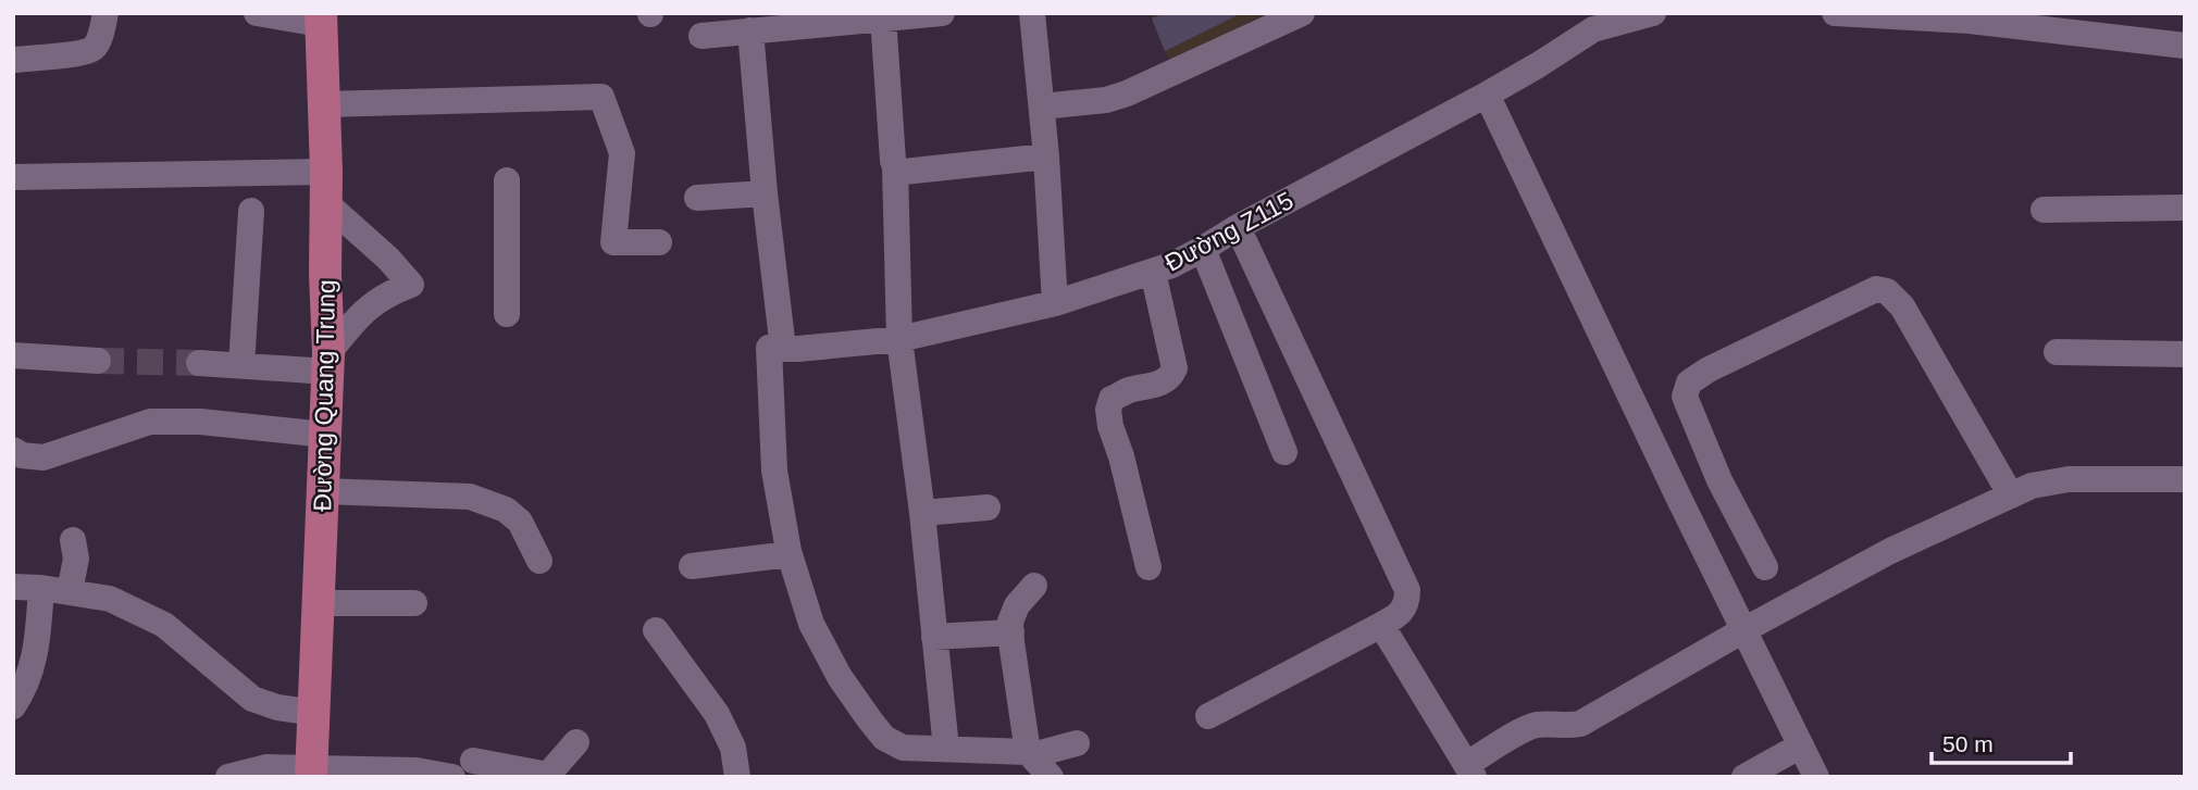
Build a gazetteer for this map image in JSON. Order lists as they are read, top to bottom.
{
  "streets": {
    "main road": ["Đường Quang Trung"],
    "street": ["Đường Z115"]
  },
  "scale_bar": "50 m"
}
